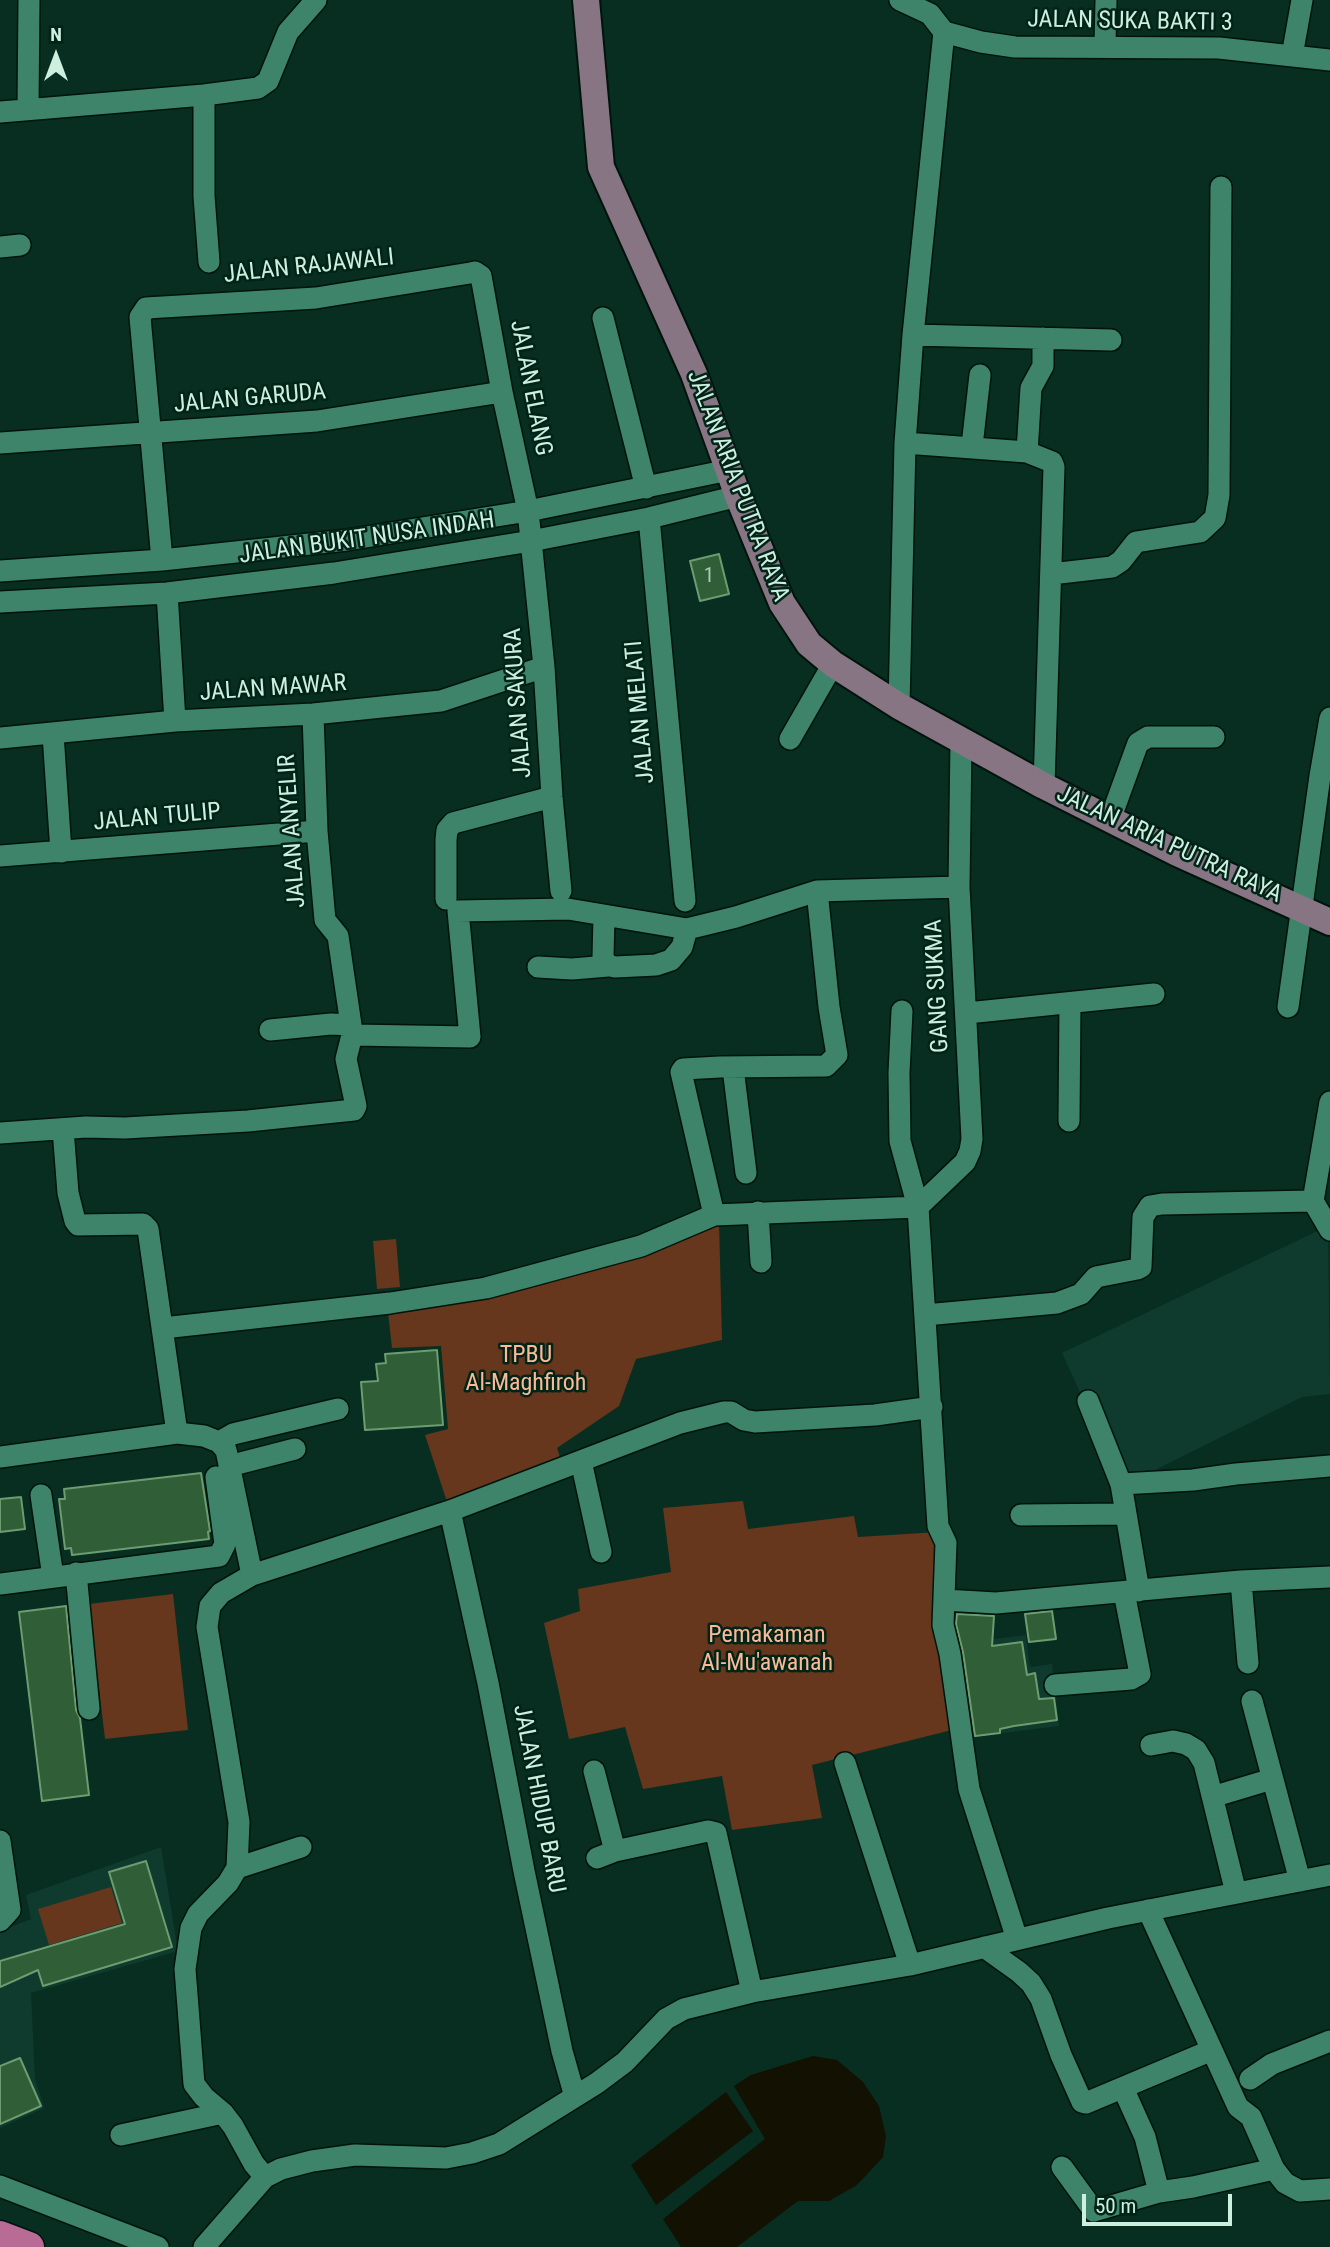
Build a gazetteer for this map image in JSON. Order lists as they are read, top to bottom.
{
  "streets": {
    "main road": ["JALAN ARIA PUTRA RAYA"],
    "street": [
      "JALAN SUKA BAKTI 3",
      "JALAN RAJAWALI",
      "JALAN ELANG",
      "JALAN GARUDA",
      "JALAN BUKIT NUSA INDAH",
      "JALAN MAWAR",
      "JALAN SAKURA",
      "JALAN MELATI",
      "JALAN TULIP",
      "JALAN ANYELIR",
      "GANG SUKMA",
      "JALAN HIDUP BARU"
    ]
  },
  "crossings": [
    ["JALAN RAJAWALI", "JALAN ELANG"],
    ["JALAN RAJAWALI", "JALAN GARUDA"],
    ["JALAN ELANG", "JALAN GARUDA"],
    ["JALAN ELANG", "JALAN BUKIT NUSA INDAH"],
    ["JALAN ELANG", "JALAN SAKURA"],
    ["JALAN ARIA PUTRA RAYA", "JALAN BUKIT NUSA INDAH"],
    ["JALAN ARIA PUTRA RAYA", "GANG SUKMA"],
    ["JALAN BUKIT NUSA INDAH", "JALAN SAKURA"],
    ["JALAN BUKIT NUSA INDAH", "JALAN MELATI"],
    ["JALAN MAWAR", "JALAN SAKURA"],
    ["JALAN MAWAR", "JALAN ANYELIR"],
    ["JALAN TULIP", "JALAN ANYELIR"]
  ],
  "parks": ["TPBU Al-Maghfiroh", "Pemakaman Al-Mu'awanah"],
  "house_numbers": ["1"],
  "scale_bar": "50 m",
  "north": "top"
}
